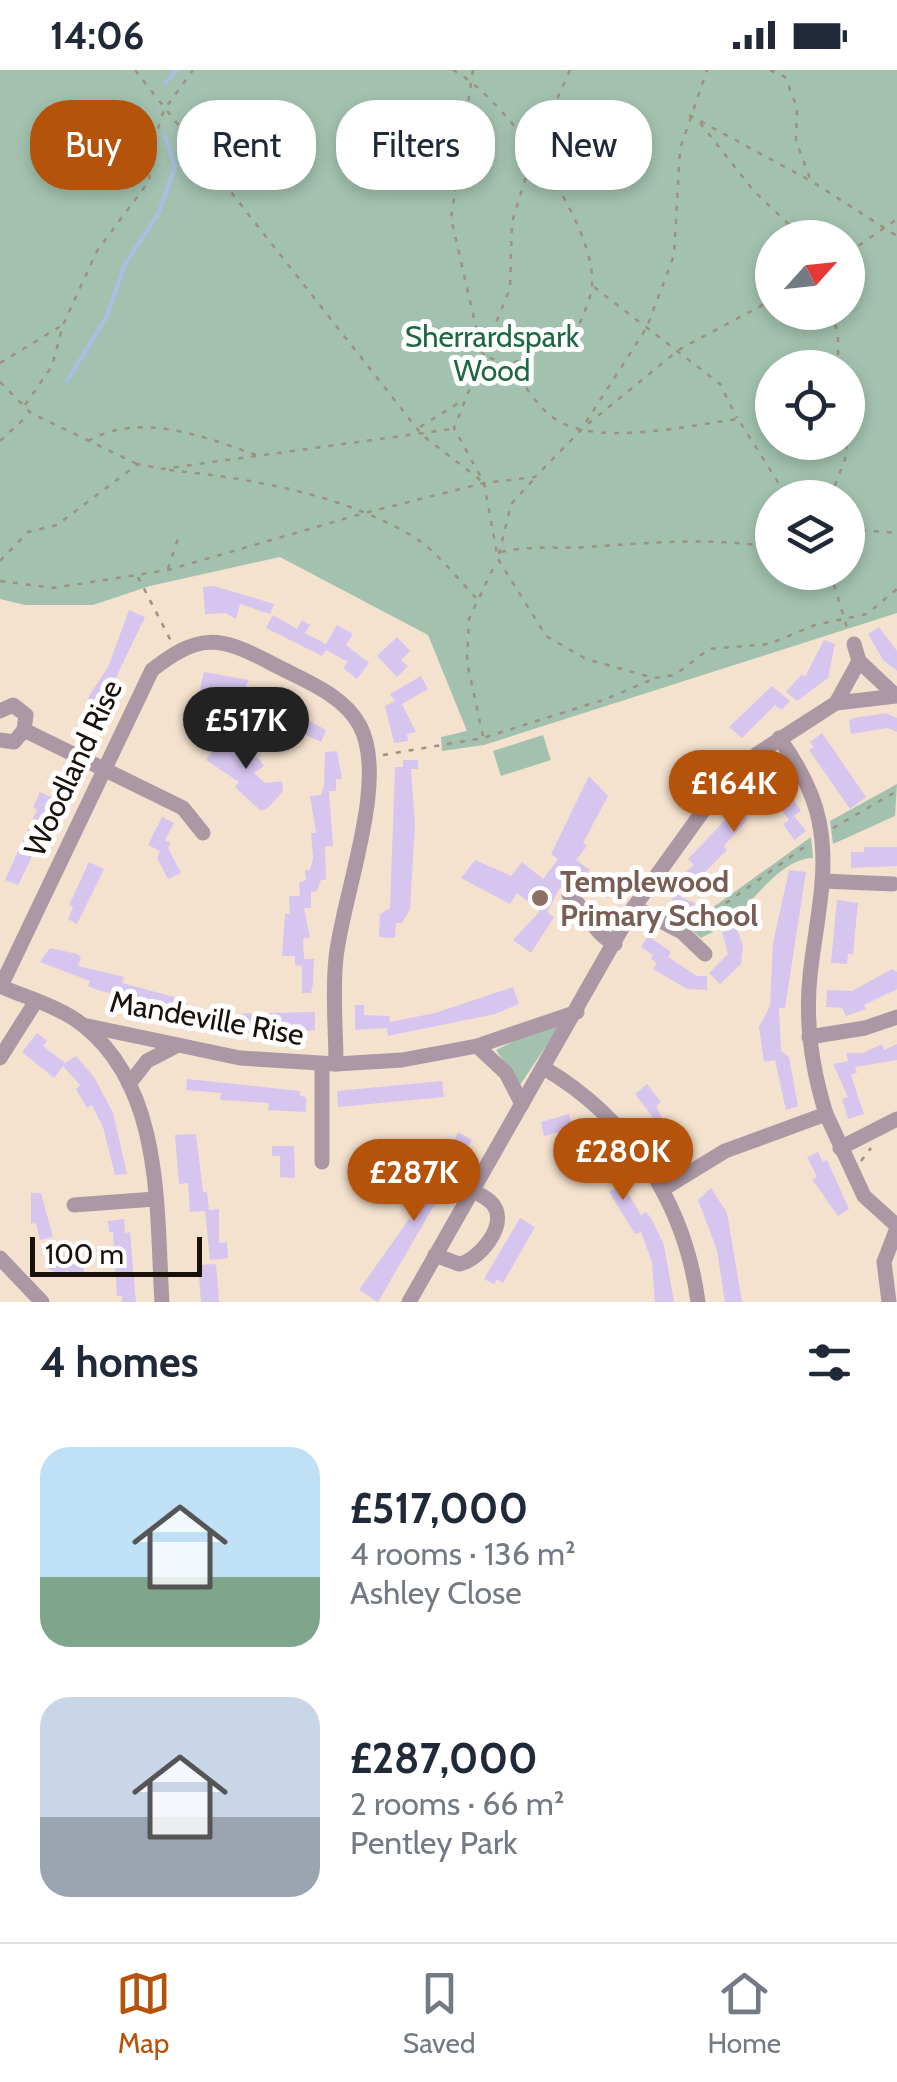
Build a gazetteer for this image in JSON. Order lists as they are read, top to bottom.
{
  "streets": {
    "street": ["Woodland Rise", "Mandeville Rise"]
  },
  "parks": ["Sherrardspark Wood"],
  "places": ["Templewood Primary School"],
  "scale_bar": "100 m",
  "north": "top right",
  "page": {
    "status": "14:06",
    "chip": [
      "Buy",
      "Rent",
      "Filters",
      "New"
    ],
    "price": [
      "£517K",
      "£164K",
      "£280K",
      "£287K"
    ],
    "scale": "100 m",
    "heading": "4 homes",
    "list": [
      {
        "name": "£517,000",
        "note": "4 rooms · 136 m² · Ashley Close"
      },
      {
        "name": "£287,000",
        "note": "2 rooms · 66 m² · Pentley Park"
      }
    ],
    "tabs": ["Map", "Saved", "Home"]
  }
}
